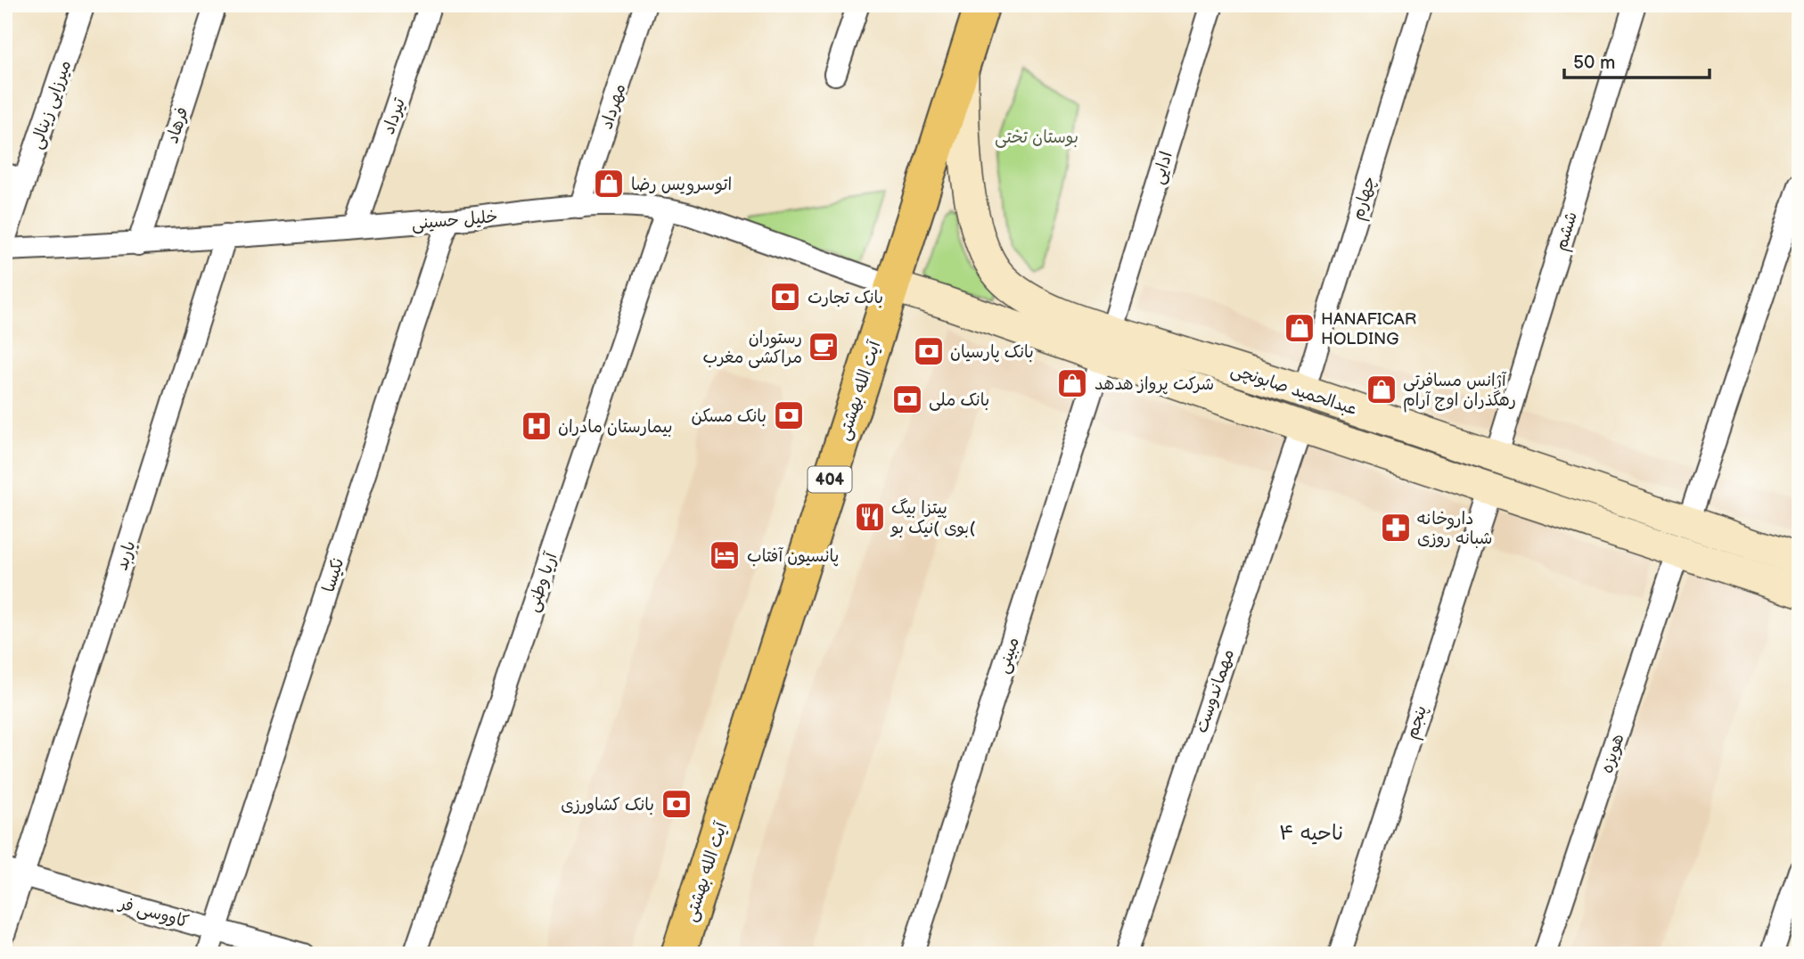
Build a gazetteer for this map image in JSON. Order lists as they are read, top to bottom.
{
  "streets": {
    "main road": ["عبدالحمید صابونچی", "آیت الله بهشتی", "404"],
    "street": [
      "میرزایی زینالی",
      "مهرداد",
      "تیرداد",
      "فرهاد",
      "ادایی",
      "چهارم",
      "خلیل حسینی",
      "ششم",
      "باربد",
      "نکیسا",
      "آریا وطنی",
      "مبینی",
      "مهماندوست",
      "پنجم",
      "هویزه",
      "کاووسی فر"
    ]
  },
  "crossings": [
    ["مهرداد", "خلیل حسینی"],
    ["تیرداد", "خلیل حسینی"],
    ["فرهاد", "خلیل حسینی"],
    ["ادایی", "عبدالحمید صابونچی"],
    ["ادایی", "مبینی"],
    ["چهارم", "عبدالحمید صابونچی"],
    ["خلیل حسینی", "عبدالحمید صابونچی"],
    ["خلیل حسینی", "آیت الله بهشتی"],
    ["خلیل حسینی", "باربد"],
    ["خلیل حسینی", "نکیسا"],
    ["خلیل حسینی", "آریا وطنی"],
    ["ششم", "عبدالحمید صابونچی"],
    ["عبدالحمید صابونچی", "آیت الله بهشتی"],
    ["عبدالحمید صابونچی", "مبینی"],
    ["عبدالحمید صابونچی", "مهماندوست"],
    ["عبدالحمید صابونچی", "پنجم"],
    ["عبدالحمید صابونچی", "هویزه"],
    ["باربد", "کاووسی فر"],
    ["نکیسا", "کاووسی فر"]
  ],
  "districts": ["ناحیه ۴"],
  "parks": ["بوستان تختی"],
  "places": {
    "shop": [
      "اتوسرویس رضا",
      "HANAFICAR HOLDING",
      "شرکت پرواز هدهد",
      "آژانس مسافرتی رهگذران اوج آرام"
    ],
    "bank": [
      "بانک تجارت",
      "بانک پارسیان",
      "بانک ملی",
      "بانک مسکن",
      "بانک کشاورزی"
    ],
    "cafe": ["رستوران مراکشی مغرب"],
    "hospital": ["بیمارستان مادران"],
    "restaurant": ["پیتزا بیگ بوی )نیک بو("],
    "pharmacy": ["داروخانه شبانه روزی"],
    "hotel": ["پانسیون آفتاب"]
  },
  "scale_bar": "50 m"
}
